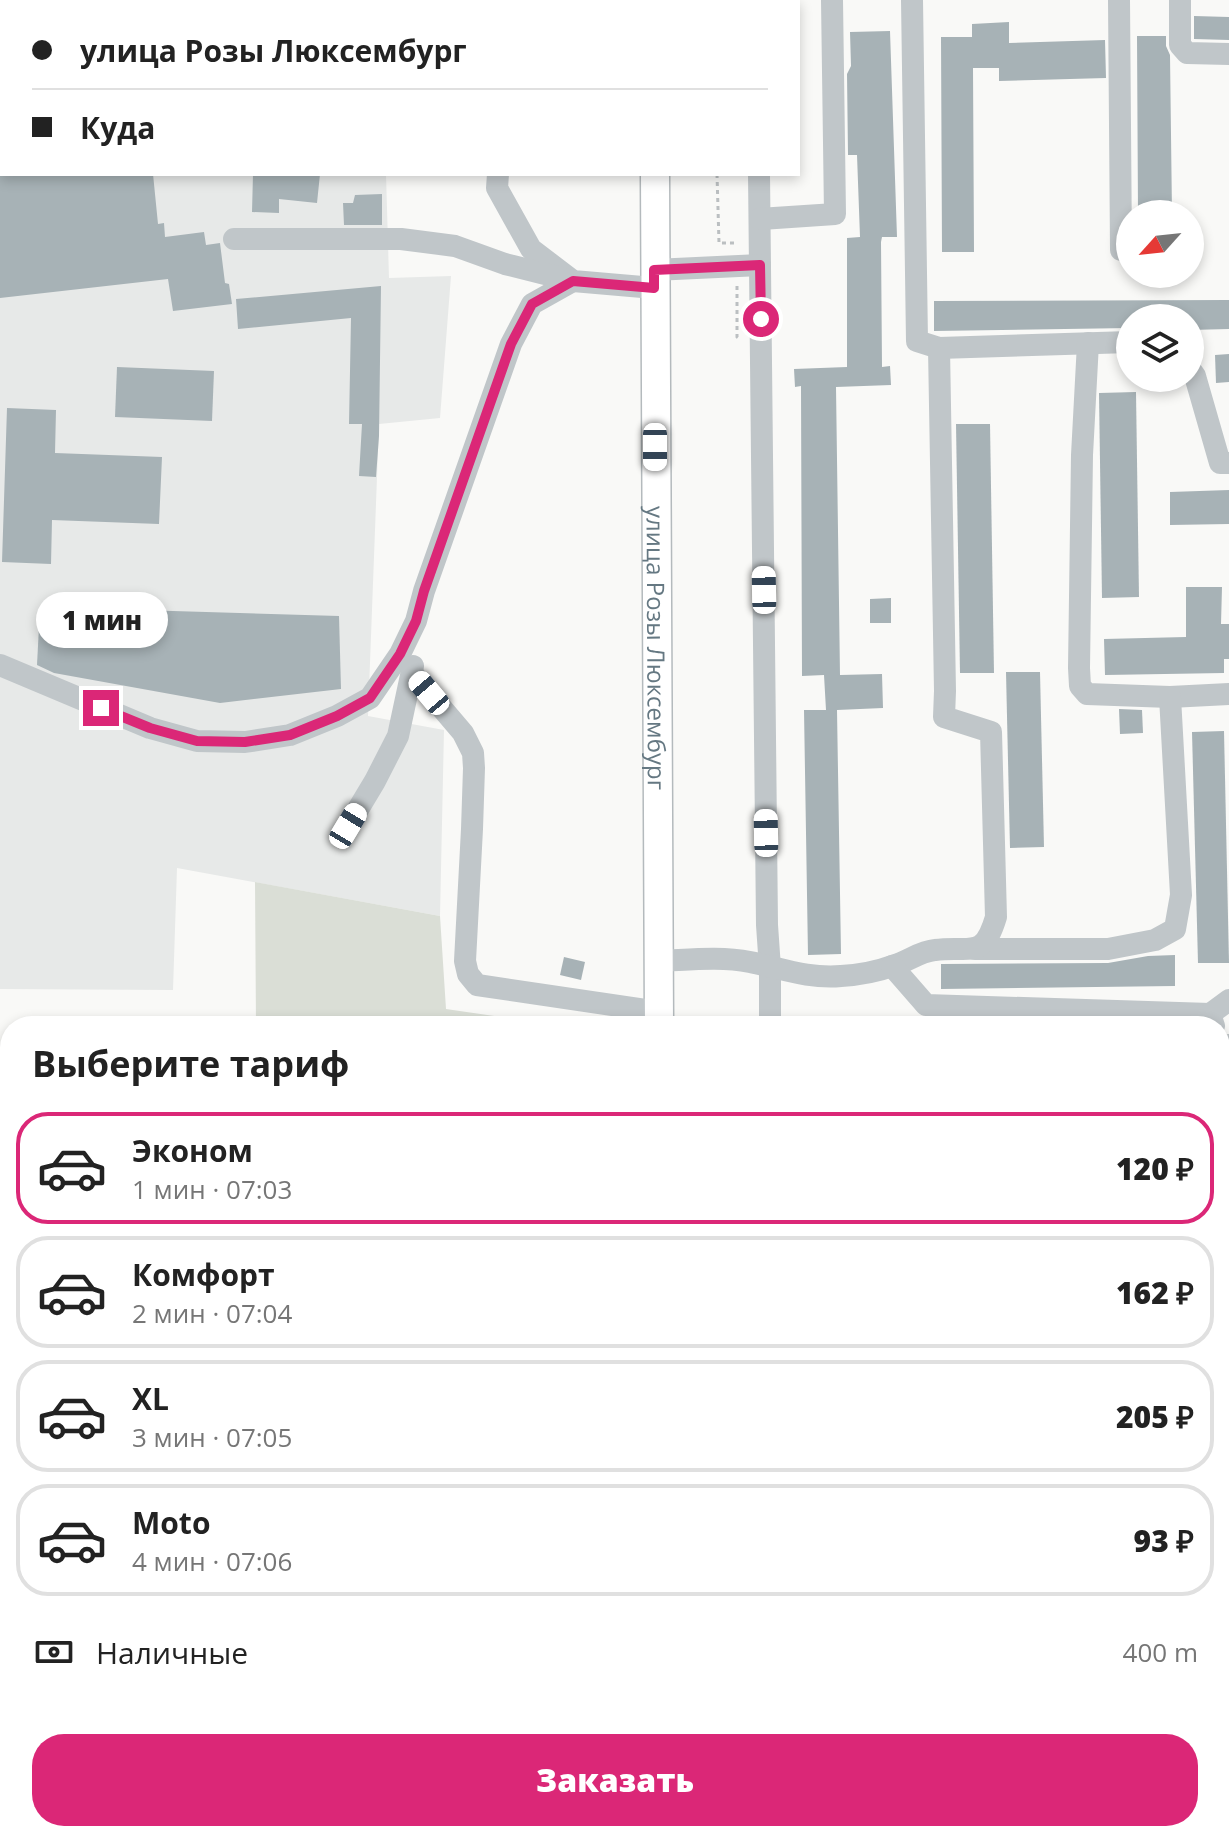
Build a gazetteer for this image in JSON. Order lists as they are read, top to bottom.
{
  "streets": {
    "main road": ["улица Розы Люксембург"]
  },
  "north": "bottom left",
  "page": {
    "banner": ["улица Розы Люксембург", "Куда"],
    "bubble": "1 мин",
    "heading": "Выберите тариф",
    "list": [
      {
        "name": "Эконом",
        "note": "1 мин · 07:03",
        "value": "120 ₽"
      },
      {
        "name": "Комфорт",
        "note": "2 мин · 07:04",
        "value": "162 ₽"
      },
      {
        "name": "XL",
        "note": "3 мин · 07:05",
        "value": "205 ₽"
      },
      {
        "name": "Moto",
        "note": "4 мин · 07:06",
        "value": "93 ₽"
      }
    ],
    "pay": ["Наличные", "400 m"],
    "buttons": "Заказать"
  }
}
